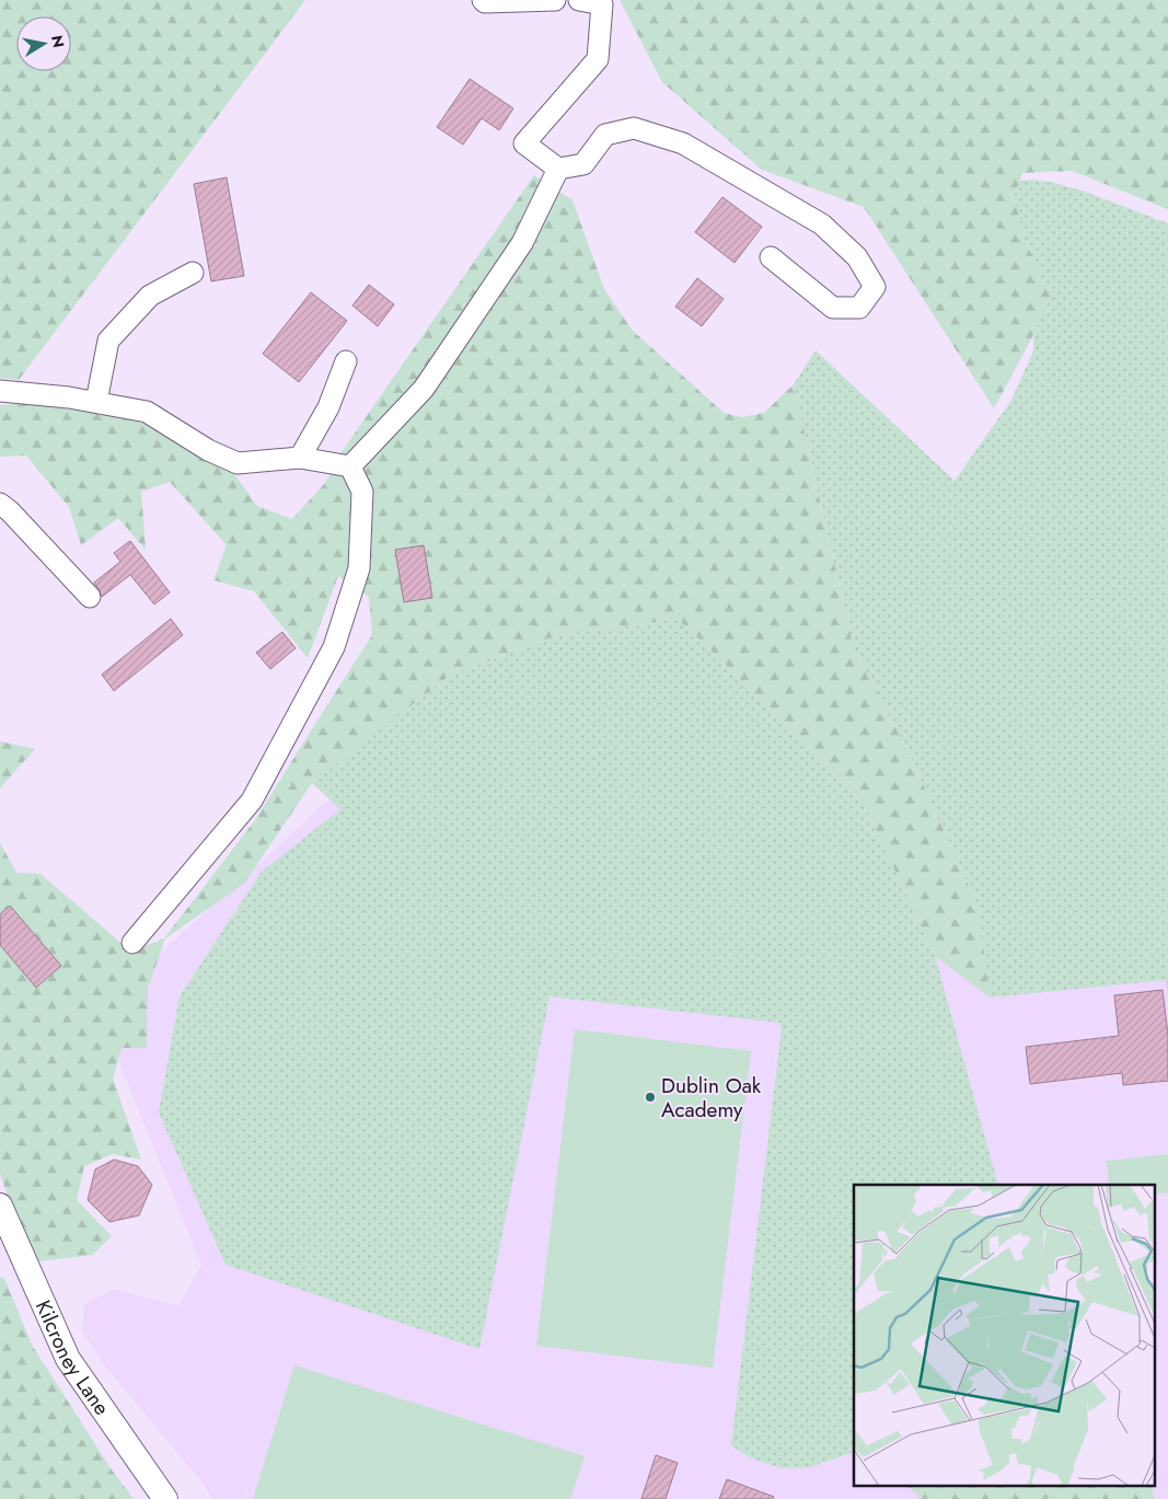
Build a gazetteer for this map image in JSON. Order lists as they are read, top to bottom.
{
  "streets": {
    "street": ["Kilcroney Lane"]
  },
  "places": ["Dublin Oak Academy"],
  "north": "right"
}
